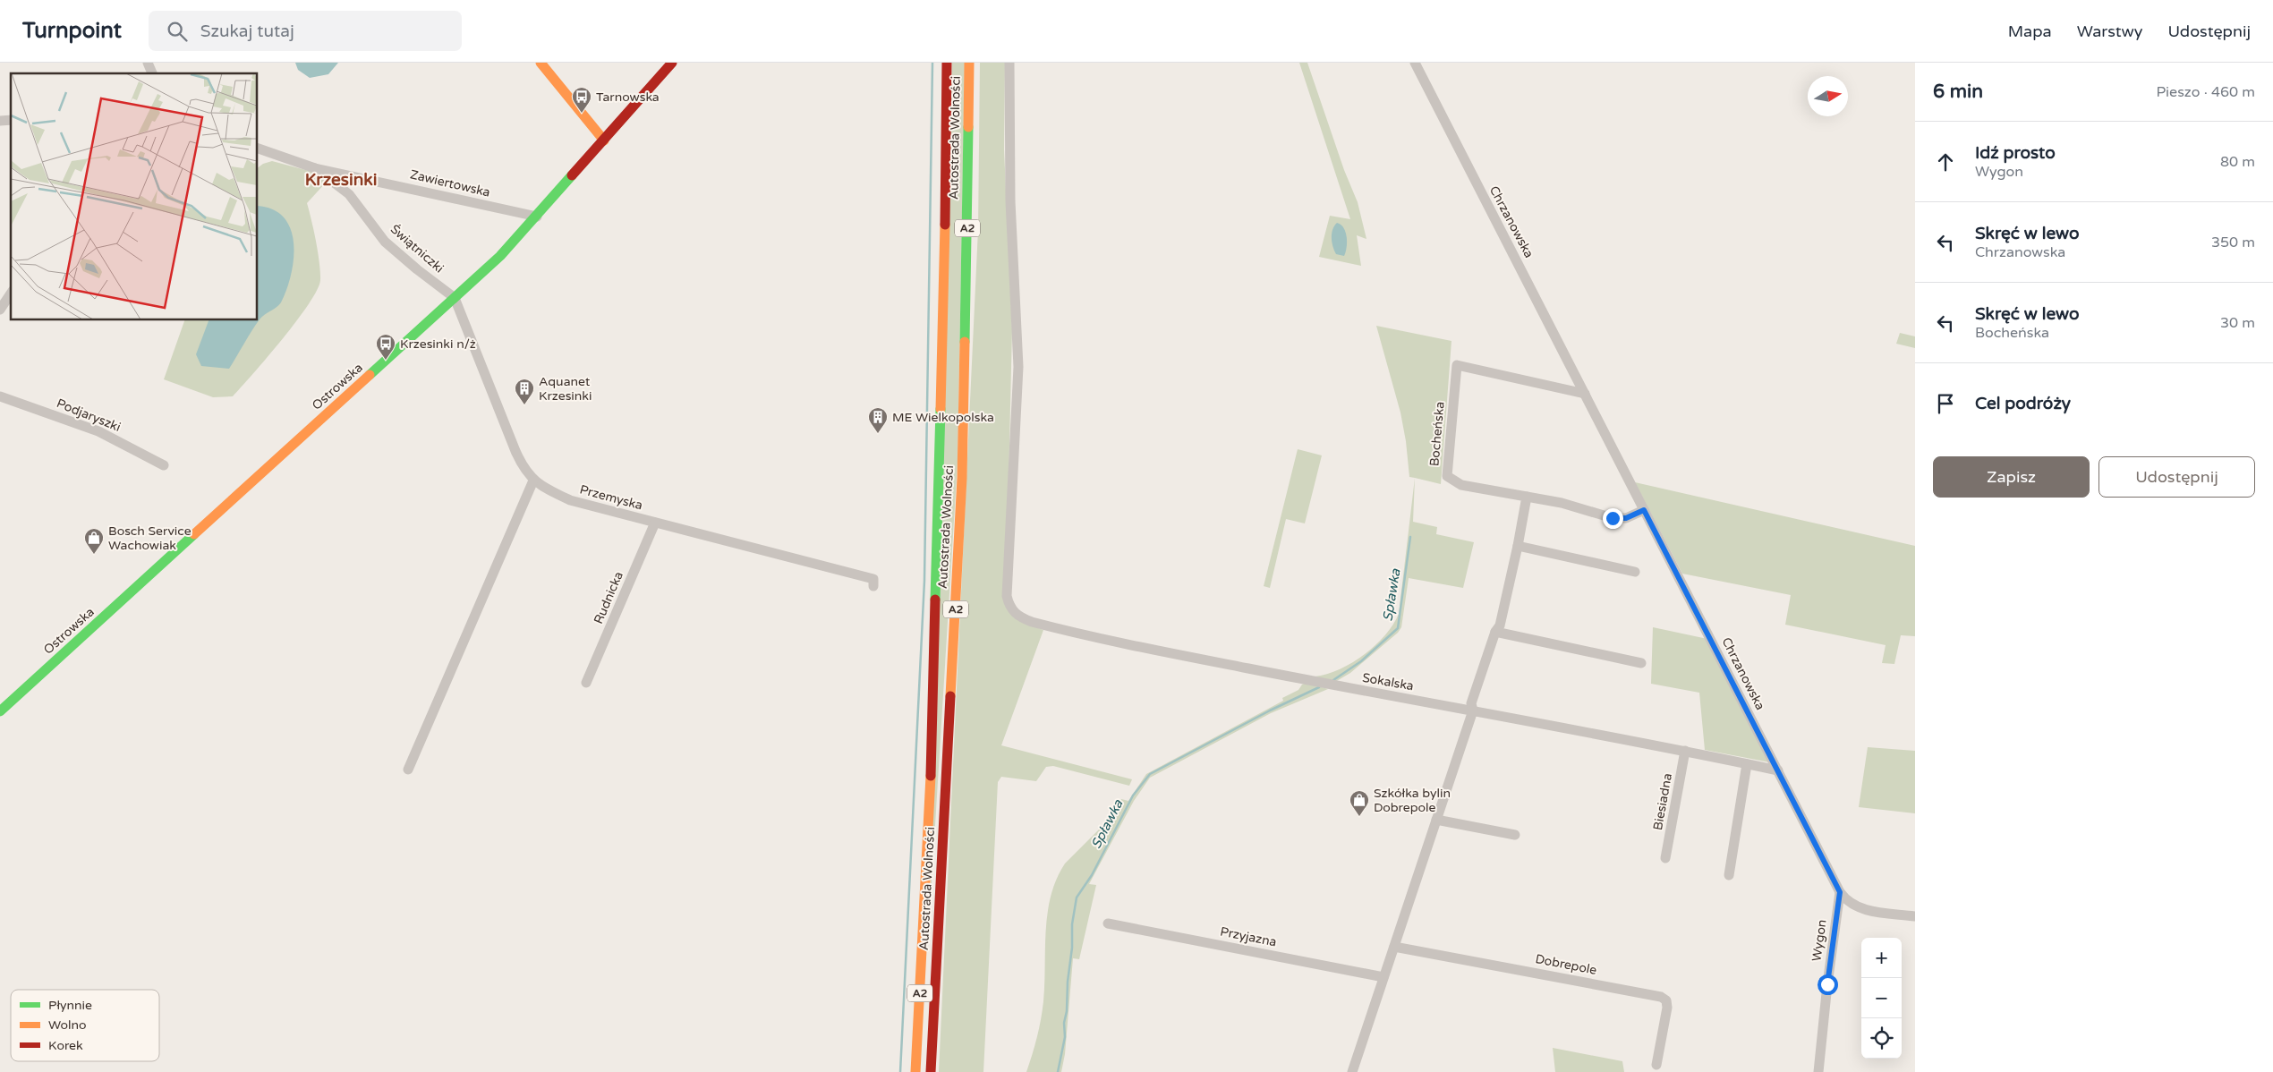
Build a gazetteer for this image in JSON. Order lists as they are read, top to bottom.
{
  "streets": {
    "main road": ["Autostrada Wolności", "A2", "Ostrowska"],
    "street": [
      "Zawiertowska",
      "Chrzanowska",
      "Świątniczki",
      "Podjaryszki",
      "Bocheńska",
      "Przemyska",
      "Rudnicka",
      "Sokalska",
      "Biesiadna",
      "Przyjazna",
      "Wygon",
      "Dobrepole"
    ]
  },
  "crossings": [
    ["Zawiertowska", "Świątniczki"],
    ["Zawiertowska", "Ostrowska"],
    ["Chrzanowska", "Bocheńska"],
    ["Chrzanowska", "Sokalska"],
    ["Chrzanowska", "Wygon"],
    ["Świątniczki", "Ostrowska"],
    ["Świątniczki", "Przemyska"],
    ["Ostrowska", "Przemyska"],
    ["Przemyska", "Rudnicka"],
    ["Sokalska", "Biesiadna"]
  ],
  "districts": ["Krzesinki"],
  "water": ["Spławka"],
  "places": {
    "bus stop": ["Tarnowska", "Krzesinki n/ż"],
    "building": ["Aquanet Krzesinki", "ME Wielkopolska"],
    "shop": ["Bosch Service Wachowiak", "Szkółka bylin Dobrepole"]
  },
  "legend": ["Płynnie", "Wolno", "Korek"],
  "north": "right",
  "page": {
    "header": "Turnpoint",
    "search": "Szukaj tutaj",
    "nav": ["Mapa", "Warstwy", "Udostępnij"],
    "heading": ["6 min", "Pieszo · 460 m"],
    "list": [
      ["Idź prosto", "Wygon", "80 m"],
      ["Skręć w lewo", "Chrzanowska", "350 m"],
      ["Skręć w lewo", "Bocheńska", "30 m"],
      "Cel podróży"
    ],
    "buttons": ["Zapisz", "Udostępnij"],
    "map_buttons": ["+", "−"]
  }
}
